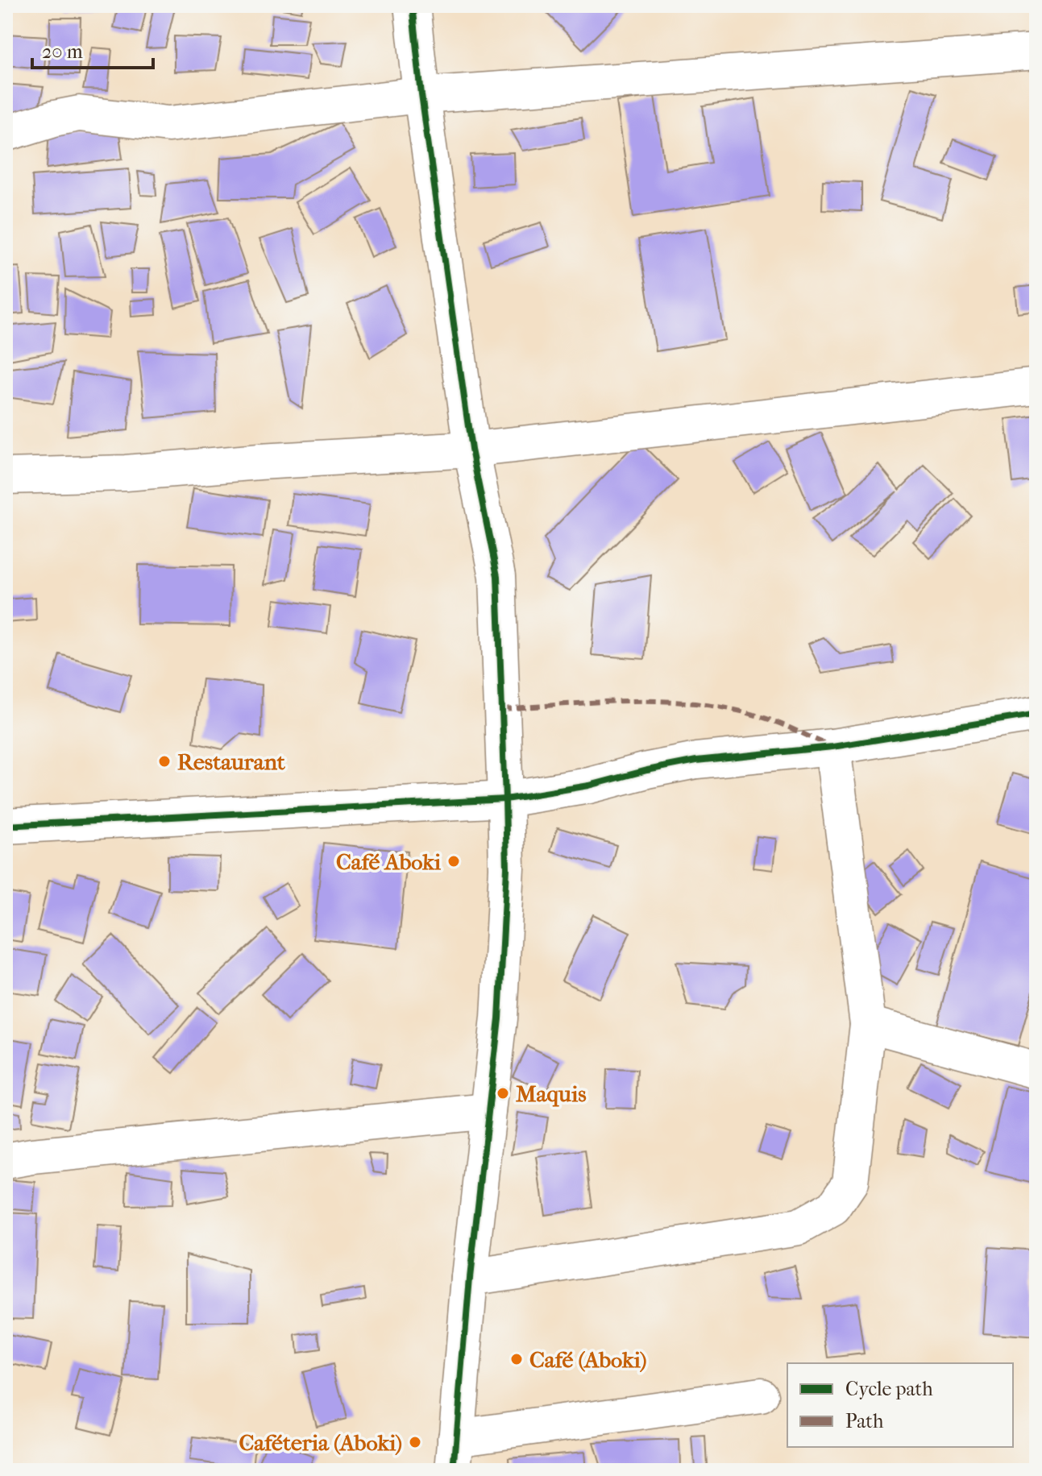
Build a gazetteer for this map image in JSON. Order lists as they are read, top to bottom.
{
  "places": [
    "Restaurant",
    "Café Aboki",
    "Maquis",
    "Café (Aboki)",
    "Caféteria (Aboki)"
  ],
  "legend": ["Cycle path", "Path"],
  "scale_bar": "20 m"
}
